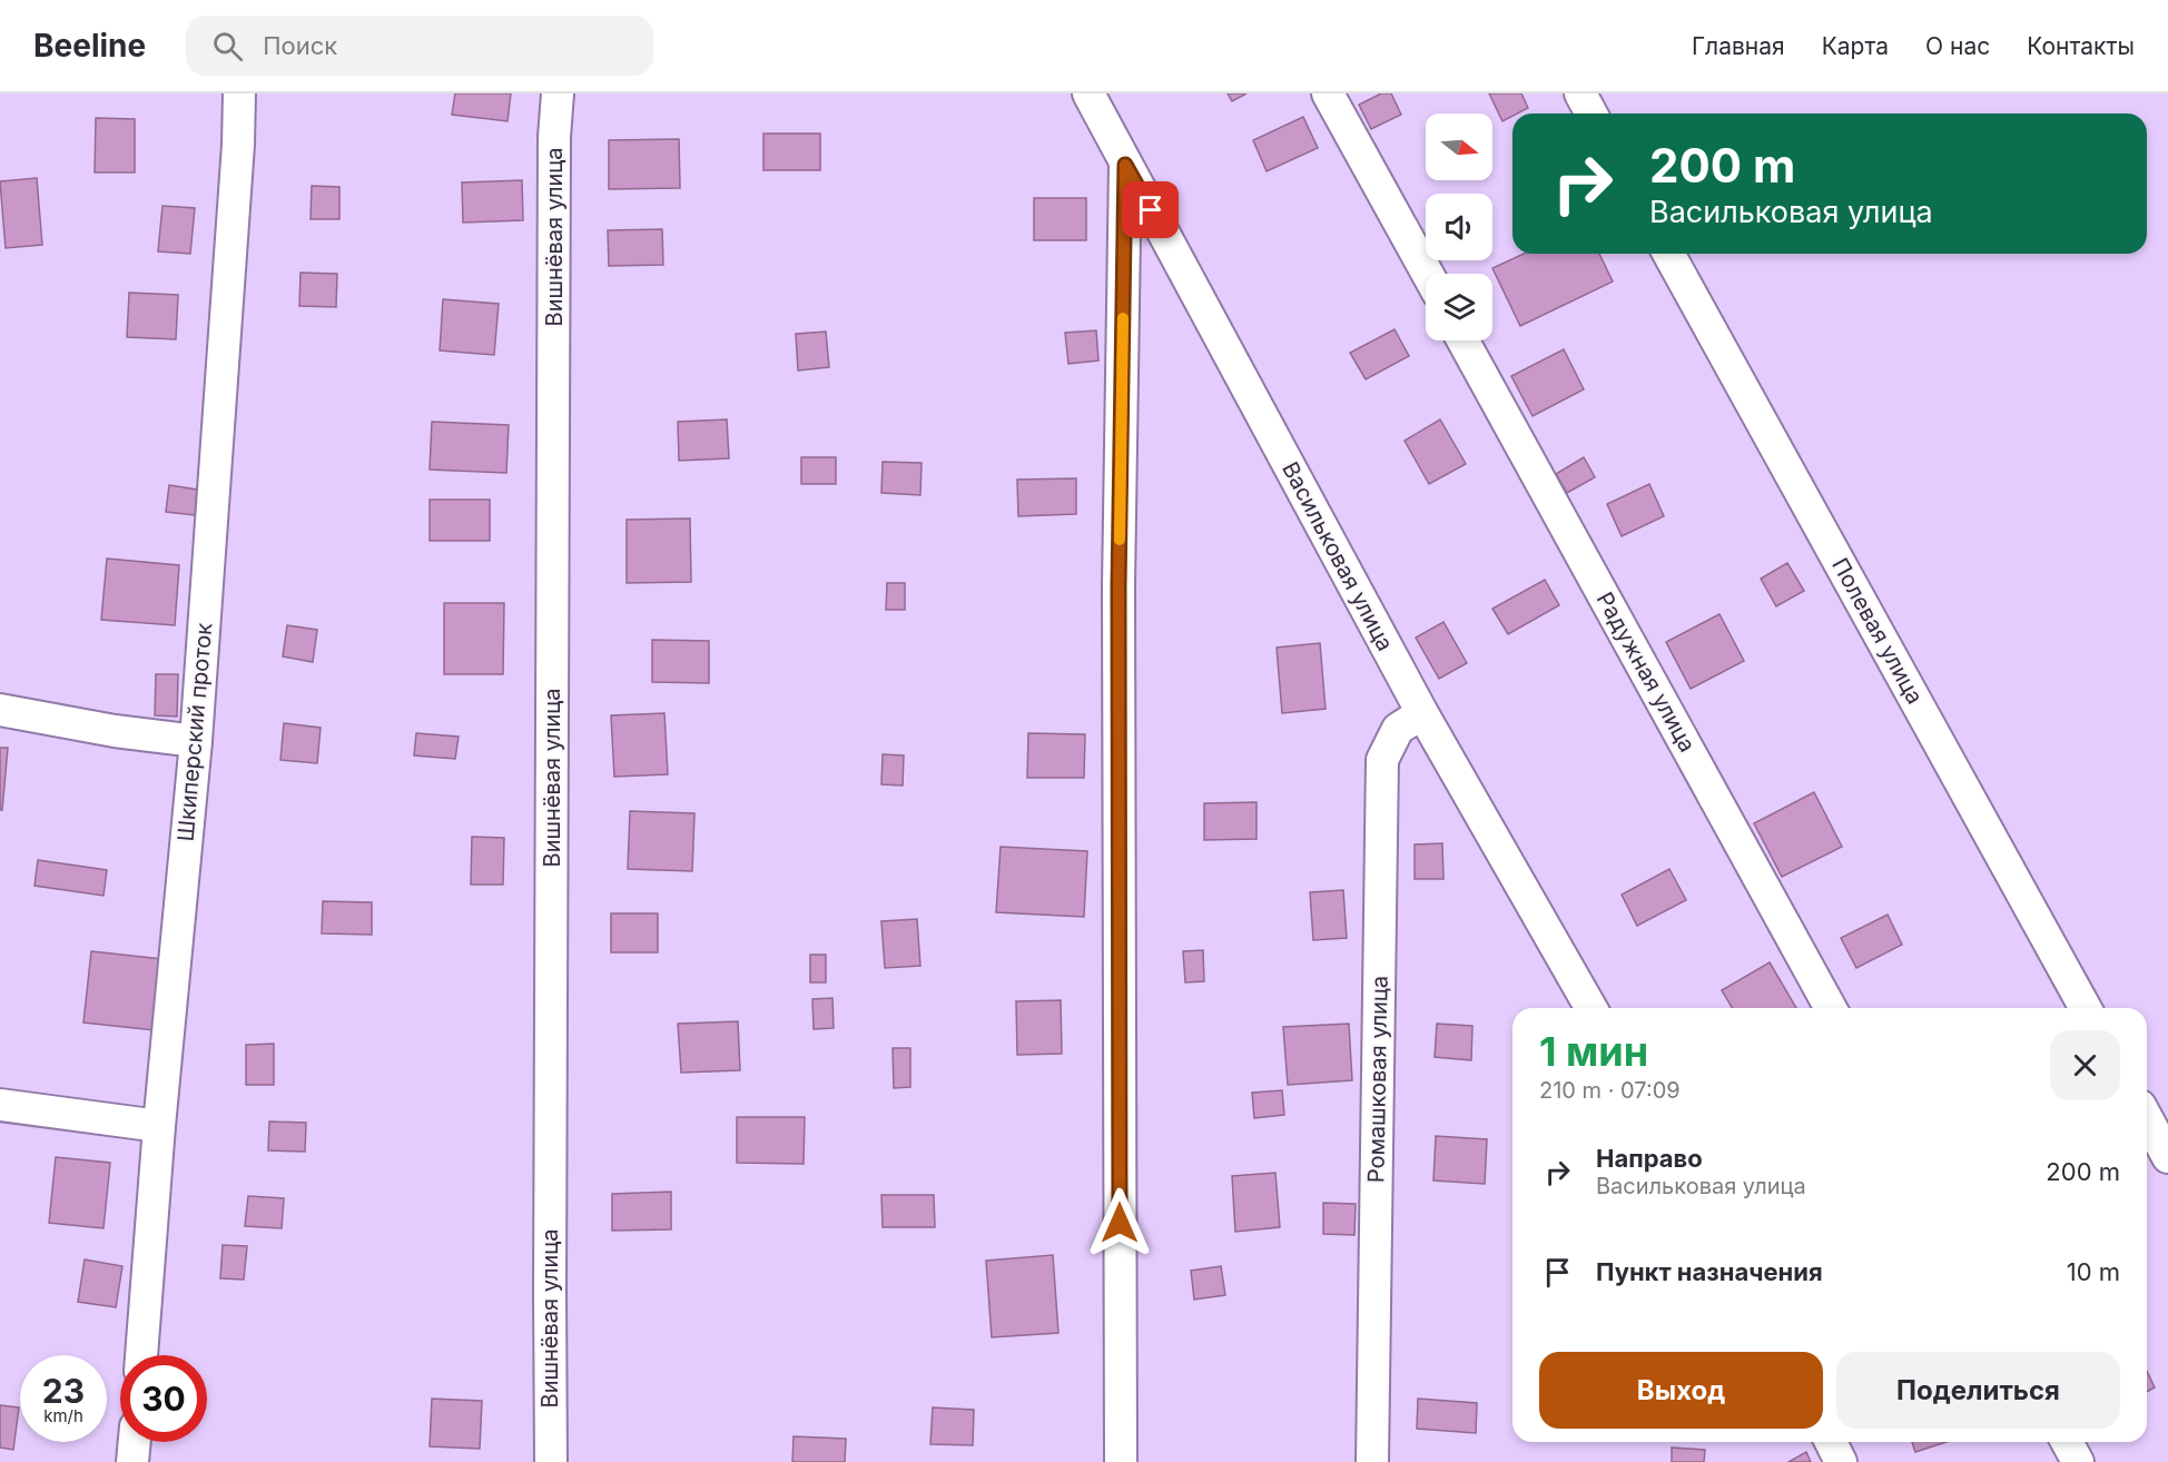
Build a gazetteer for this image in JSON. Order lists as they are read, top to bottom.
{
  "streets": {
    "street": [
      "Вишнёвая улица",
      "Васильковая улица",
      "Полевая улица",
      "Радужная улица",
      "Шкиперский проток",
      "Ромашковая улица"
    ]
  },
  "crossings": [
    ["Васильковая улица", "Ромашковая улица"]
  ],
  "north": "right",
  "page": {
    "header": "Beeline",
    "search": "Поиск",
    "nav": [
      "Главная",
      "Карта",
      "О нас",
      "Контакты"
    ],
    "turn": ["200 m", "Васильковая улица"],
    "heading": ["1 мин", "210 m · 07:09"],
    "list": [
      {
        "name": "Направо",
        "note": "Васильковая улица",
        "value": "200 m"
      },
      {
        "name": "Пункт назначения",
        "value": "10 m"
      }
    ],
    "buttons": ["Выход", "Поделиться"],
    "speed": "23 km/h",
    "limit": "30"
  }
}
